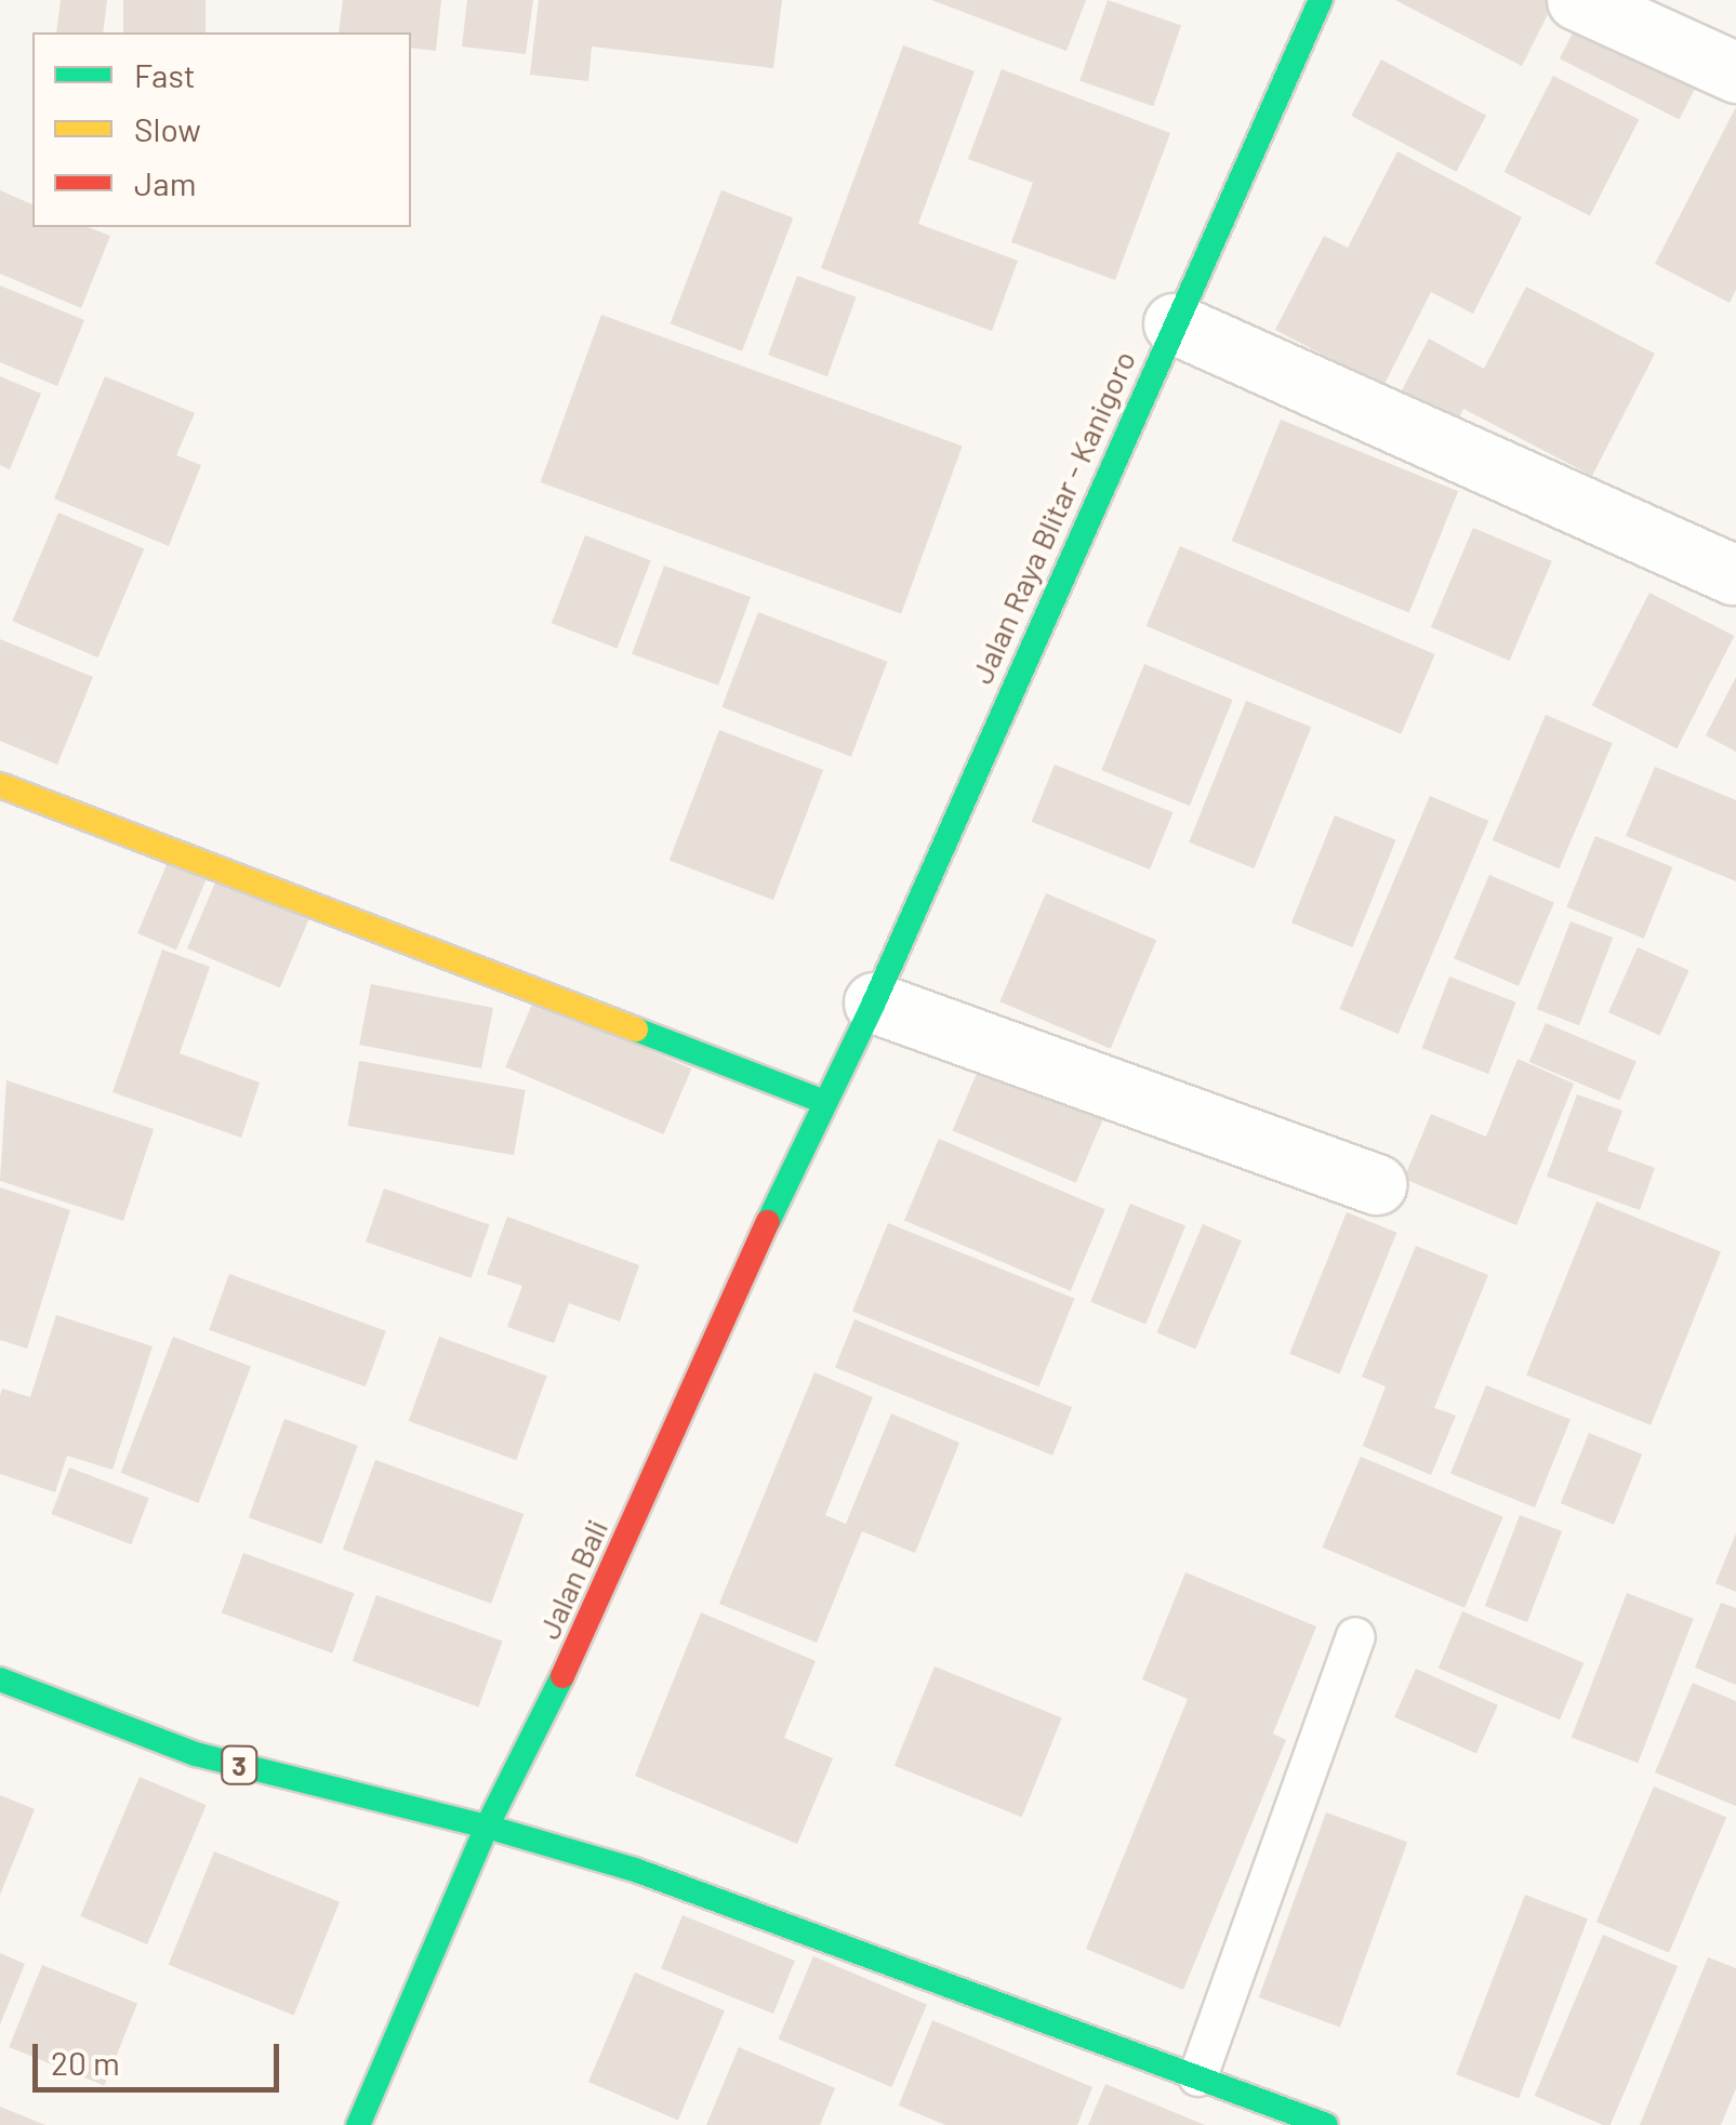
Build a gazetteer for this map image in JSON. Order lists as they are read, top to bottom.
{
  "streets": {
    "main road": ["Jalan Raya Blitar - Kanigoro", "Jalan Bali", "3"]
  },
  "crossings": [
    ["Jalan Raya Blitar - Kanigoro", "Jalan Bali"],
    ["Jalan Bali", "3"]
  ],
  "legend": ["Fast", "Slow", "Jam"],
  "scale_bar": "20 m"
}
